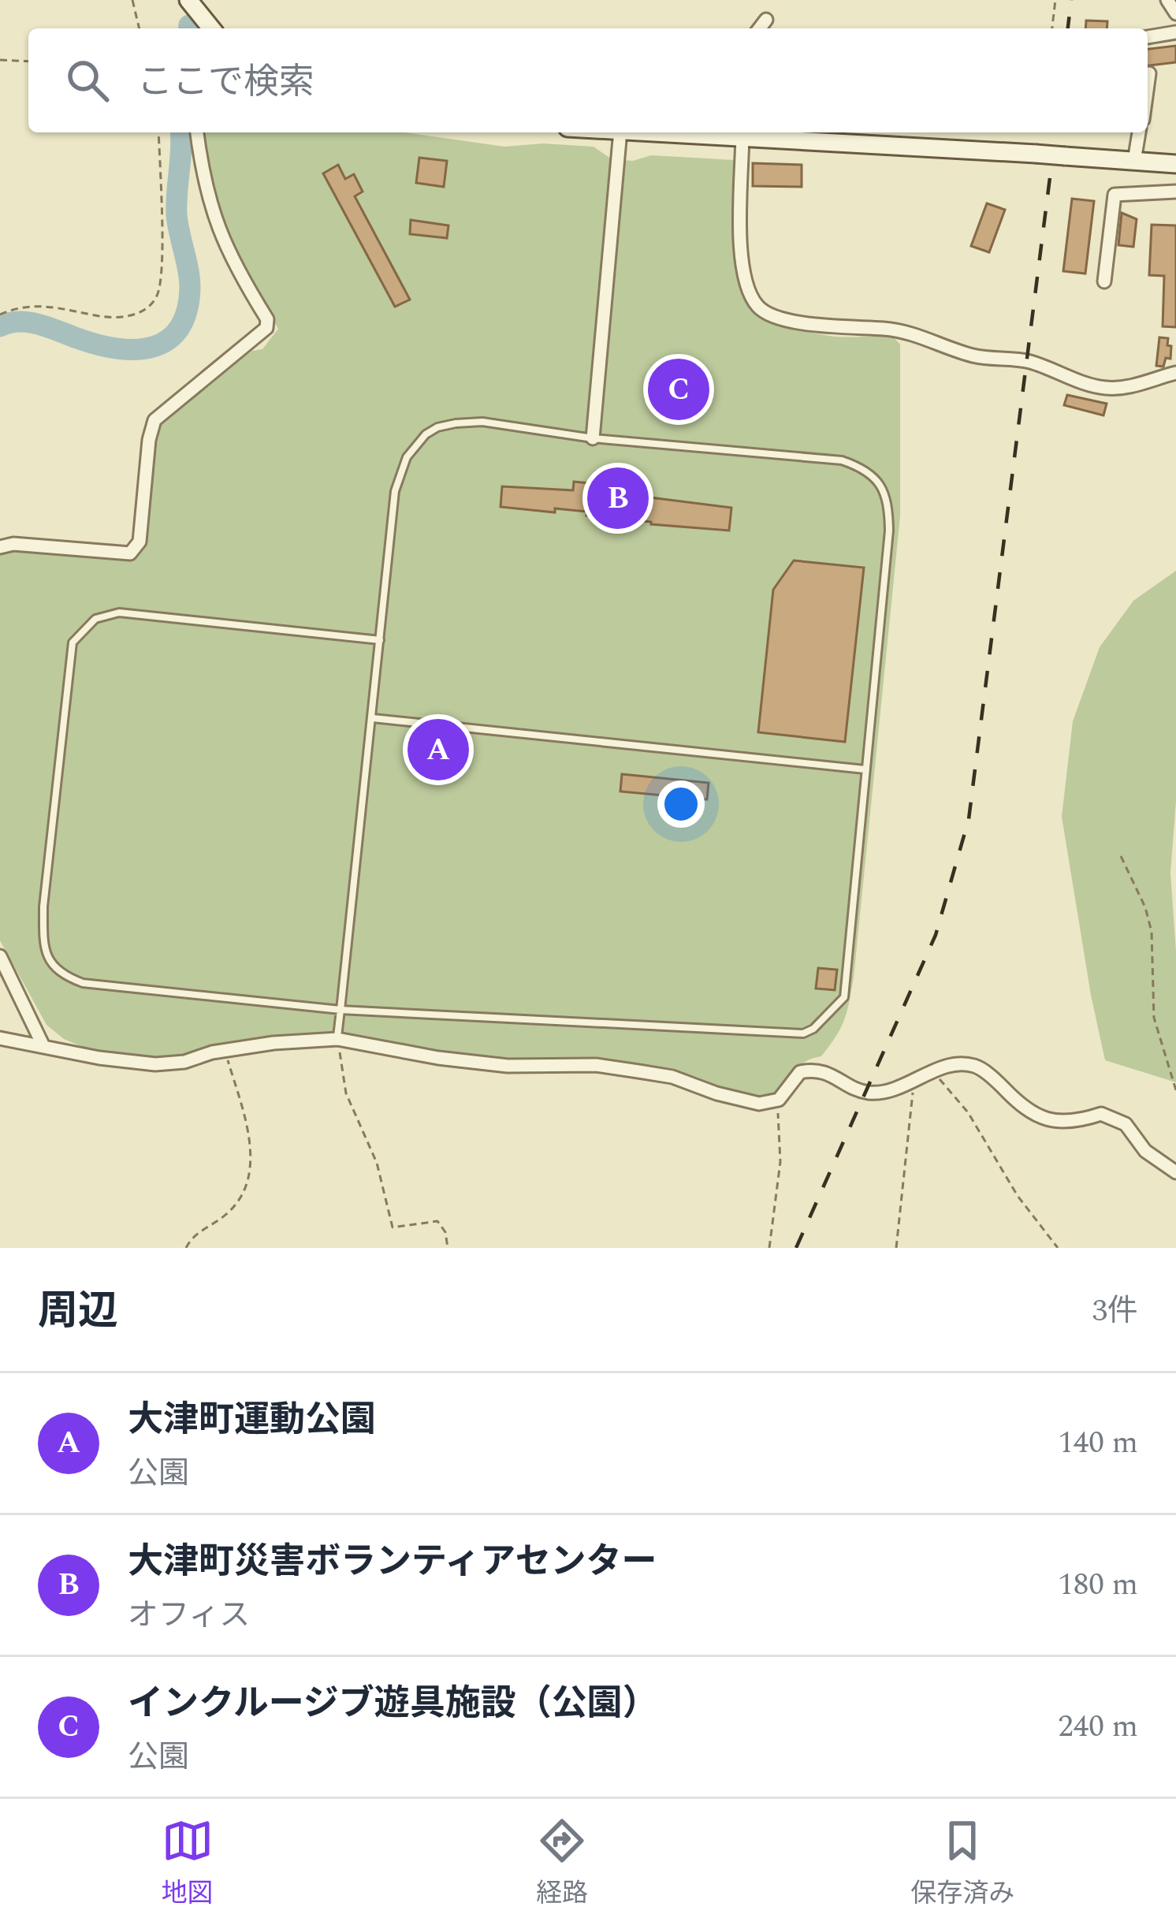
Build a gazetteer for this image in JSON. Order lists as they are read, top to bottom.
{
  "page": {
    "search": "ここで検索",
    "pins": ["C", "B", "A"],
    "heading": ["周辺", "3件"],
    "list": [
      {
        "mark": "A",
        "name": "大津町運動公園",
        "note": "公園",
        "value": "140 m"
      },
      {
        "mark": "B",
        "name": "大津町災害ボランティアセンター",
        "note": "オフィス",
        "value": "180 m"
      },
      {
        "mark": "C",
        "name": "インクルージブ遊具施設（公園）",
        "note": "公園",
        "value": "240 m"
      }
    ],
    "nav": ["地図", "経路", "保存済み"]
  }
}
